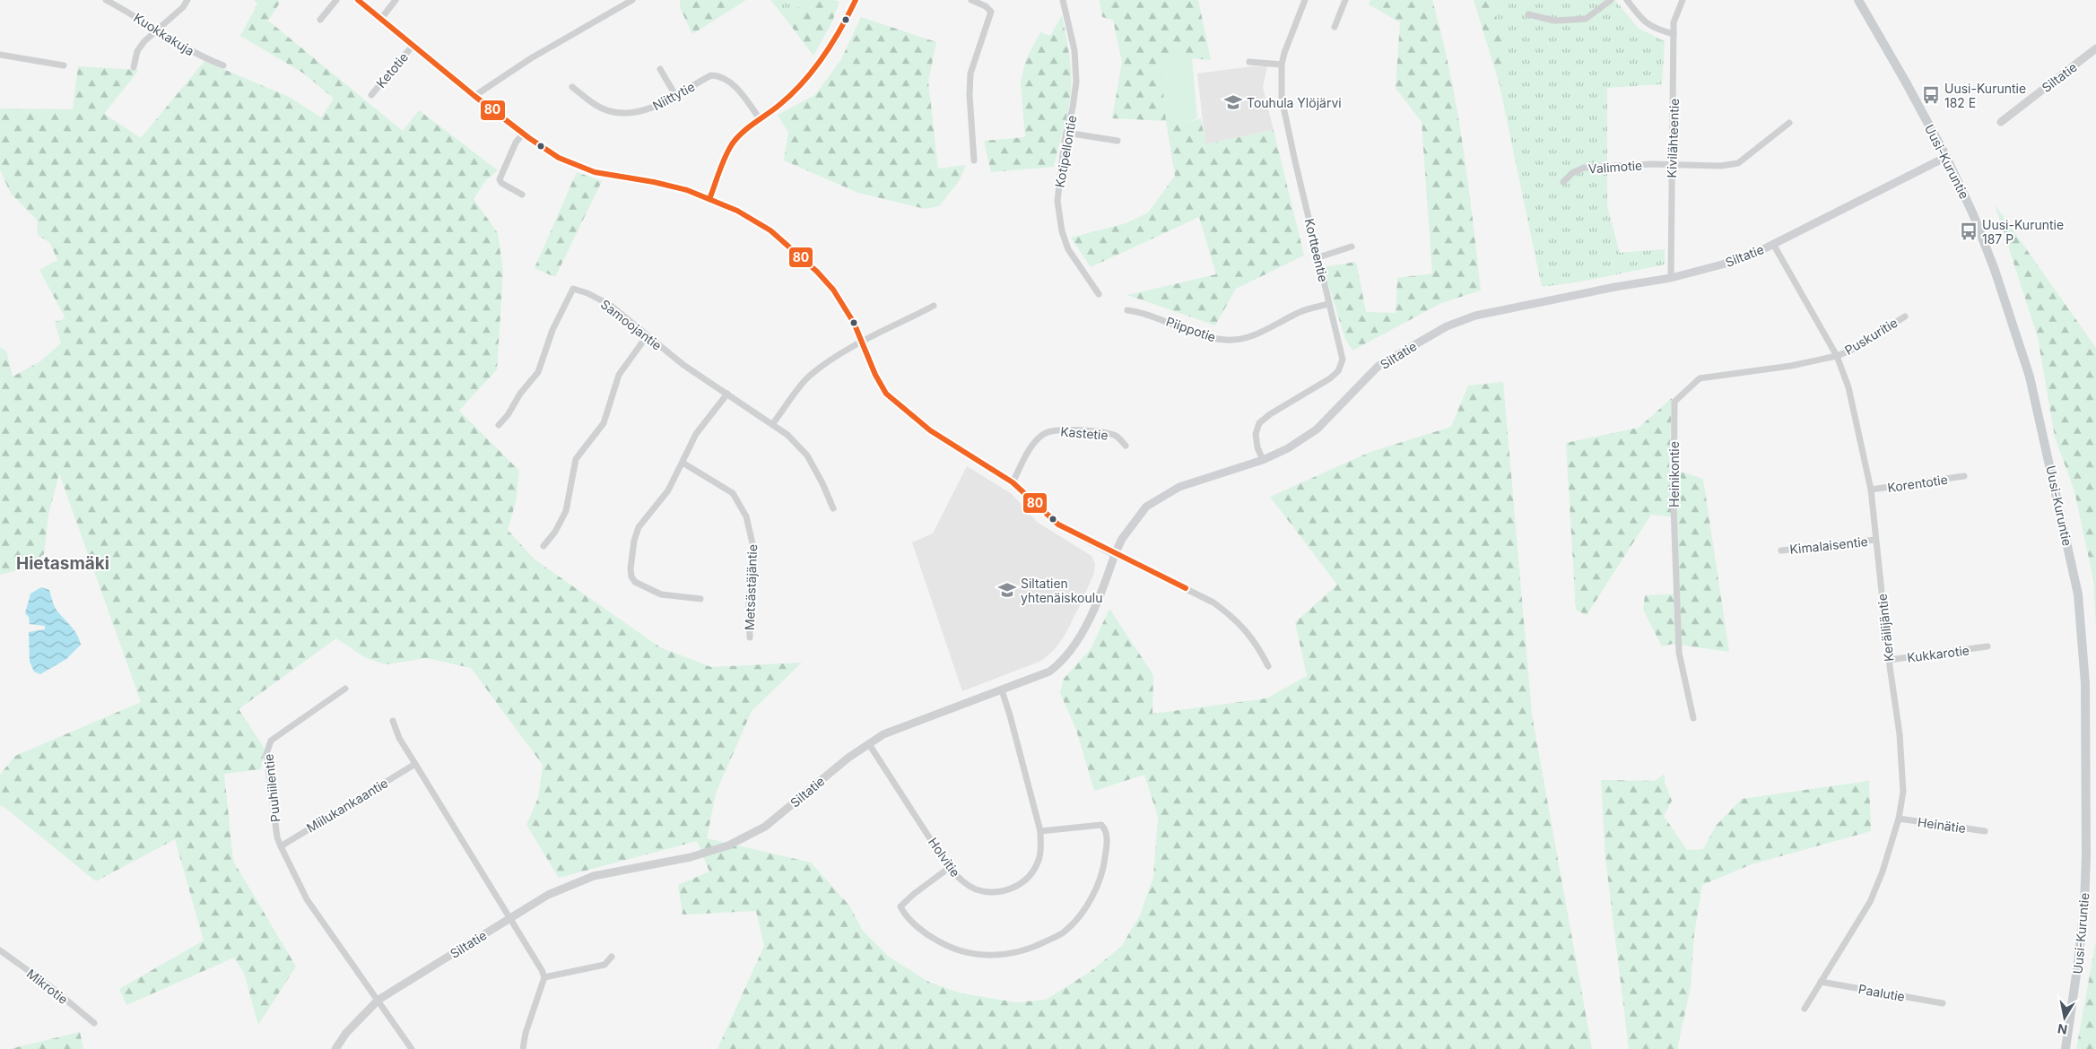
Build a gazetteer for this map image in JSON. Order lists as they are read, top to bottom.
{
  "streets": {
    "main road": ["Siltatie", "Uusi-Kuruntie"],
    "street": [
      "Kuokkakuja",
      "Ketotie",
      "Niittytie",
      "Kivilähteentie",
      "Kotipellontie",
      "Valimotie",
      "Kortteentie",
      "Samoojantie",
      "Piippotie",
      "Puskuritie",
      "Kastetie",
      "Heinikontie",
      "Korentotie",
      "Kimalaisentie",
      "Metsästäjäntie",
      "Keräilijäntie",
      "Kukkarotie",
      "Puuhiilentie",
      "Miilukankaantie",
      "Heinätie",
      "Holvitie",
      "Mikrotie",
      "Paalutie"
    ]
  },
  "crossings": [
    ["Siltatie", "Kivilähteentie"],
    ["Siltatie", "Uusi-Kuruntie"],
    ["Siltatie", "Kortteentie"],
    ["Siltatie", "Keräilijäntie"],
    ["Siltatie", "Holvitie"],
    ["Kivilähteentie", "Valimotie"],
    ["Kortteentie", "Piippotie"],
    ["Puskuritie", "Heinikontie"],
    ["Puskuritie", "Keräilijäntie"],
    ["Heinikontie", "Keräilijäntie"],
    ["Korentotie", "Keräilijäntie"],
    ["Kimalaisentie", "Keräilijäntie"],
    ["Keräilijäntie", "Kukkarotie"],
    ["Keräilijäntie", "Heinätie"],
    ["Keräilijäntie", "Paalutie"],
    ["Puuhiilentie", "Miilukankaantie"]
  ],
  "districts": ["Hietasmäki"],
  "places": {
    "bus stop": ["Uusi-Kuruntie 182 E", "Uusi-Kuruntie 187 P"],
    "school or university": ["Touhula Ylöjärvi", "Siltatien yhtenäiskoulu"]
  },
  "lines": ["transit line 80"],
  "north": "bottom"
}
